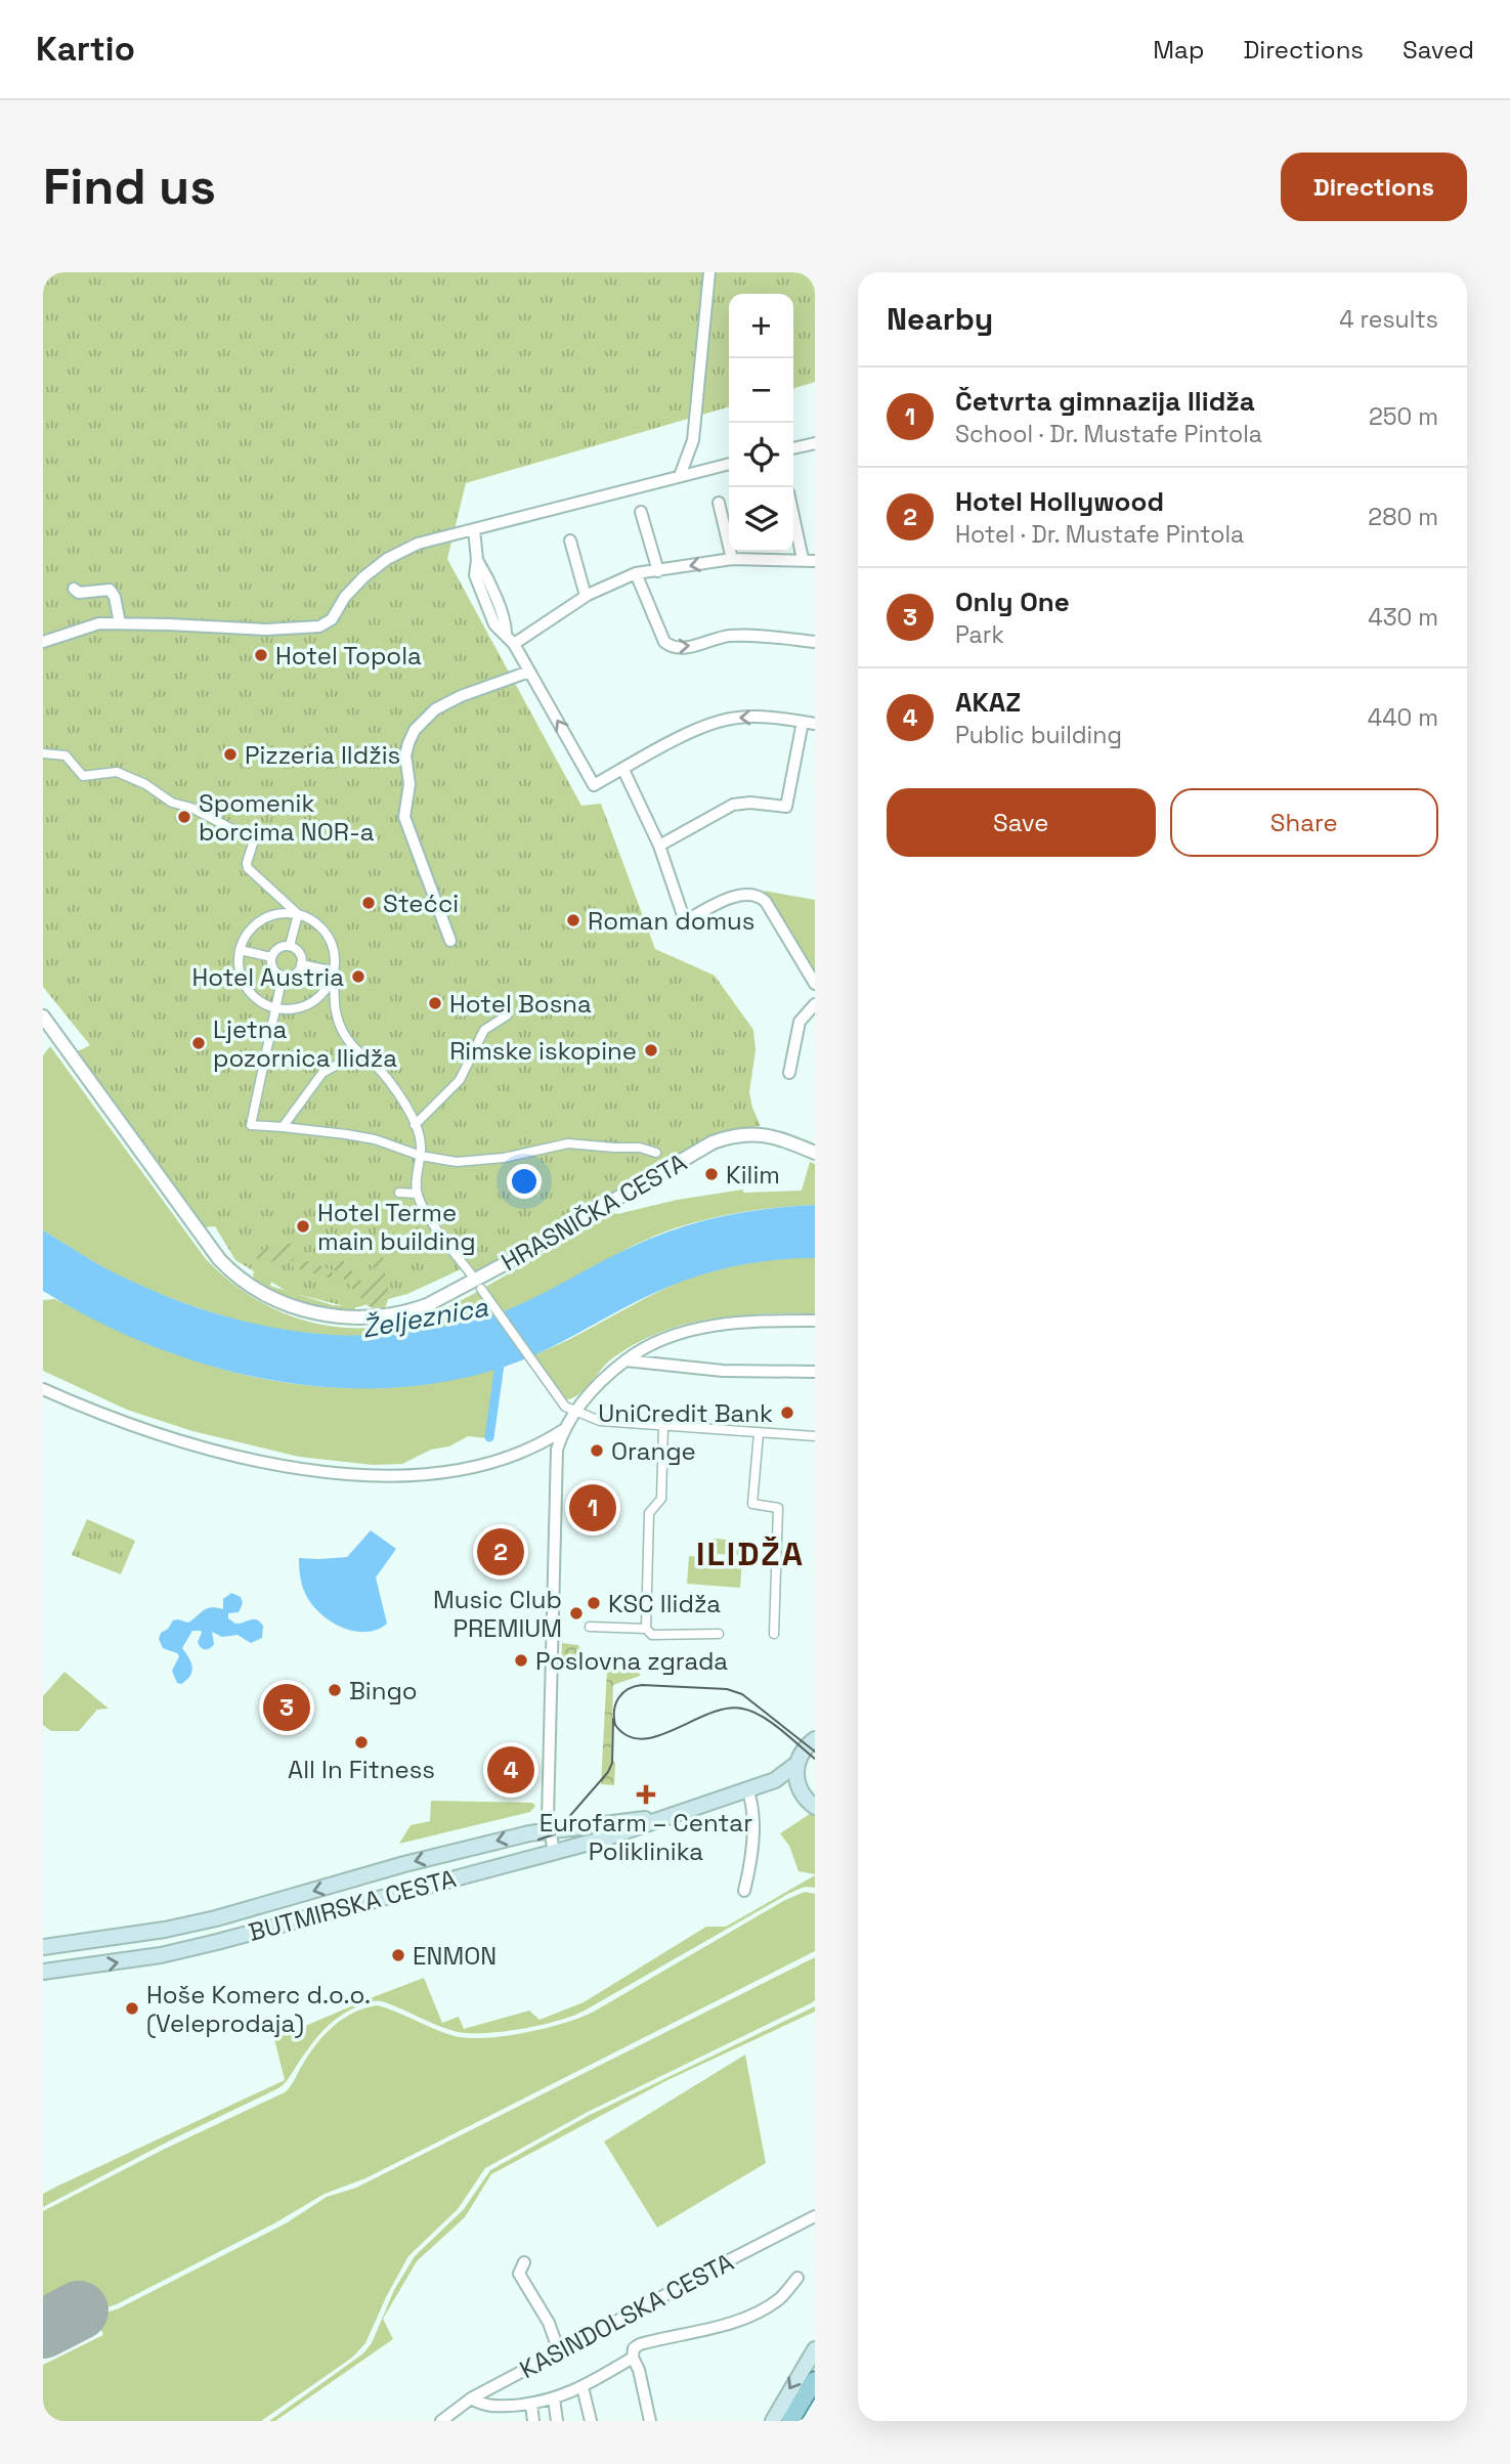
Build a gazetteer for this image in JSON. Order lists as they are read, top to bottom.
{
  "streets": {
    "main road": ["BUTMIRSKA CESTA"],
    "street": ["HRASNIČKA CESTA", "KASINDOLSKA CESTA"]
  },
  "districts": ["ILIDŽA"],
  "water": ["Željeznica"],
  "places": {
    "other": [
      "Hotel Topola",
      "Pizzeria Ildžis",
      "Spomenik borcima NOR-a",
      "Stećci",
      "Roman domus",
      "Hotel Austria",
      "Hotel Bosna",
      "Ljetna pozornica Ilidža",
      "Rimske iskopine",
      "Kilim",
      "Hotel Terme main building",
      "UniCredit Bank",
      "Orange",
      "KSC Ilidža",
      "Music Club PREMIUM",
      "Poslovna zgrada",
      "Bingo",
      "All In Fitness",
      "ENMON",
      "Hoše Komerc d.o.o. (Veleprodaja)"
    ],
    "health": ["Eurofarm – Centar Poliklinika"]
  },
  "page": {
    "header": "Kartio",
    "nav": ["Map", "Directions", "Saved"],
    "buttons": [
      "Directions",
      ["Save", "Share"]
    ],
    "title": "Find us",
    "heading": ["Nearby", "4 results"],
    "map_buttons": ["+", "−"],
    "list": [
      {
        "mark": "1",
        "name": "Četvrta gimnazija Ilidža",
        "note": "School · Dr. Mustafe Pintola",
        "value": "250 m"
      },
      {
        "mark": "2",
        "name": "Hotel Hollywood",
        "note": "Hotel · Dr. Mustafe Pintola",
        "value": "280 m"
      },
      {
        "mark": "3",
        "name": "Only One",
        "note": "Park",
        "value": "430 m"
      },
      {
        "mark": "4",
        "name": "AKAZ",
        "note": "Public building",
        "value": "440 m"
      }
    ],
    "pins": [
      "1",
      "2",
      "3",
      "4"
    ]
  }
}
